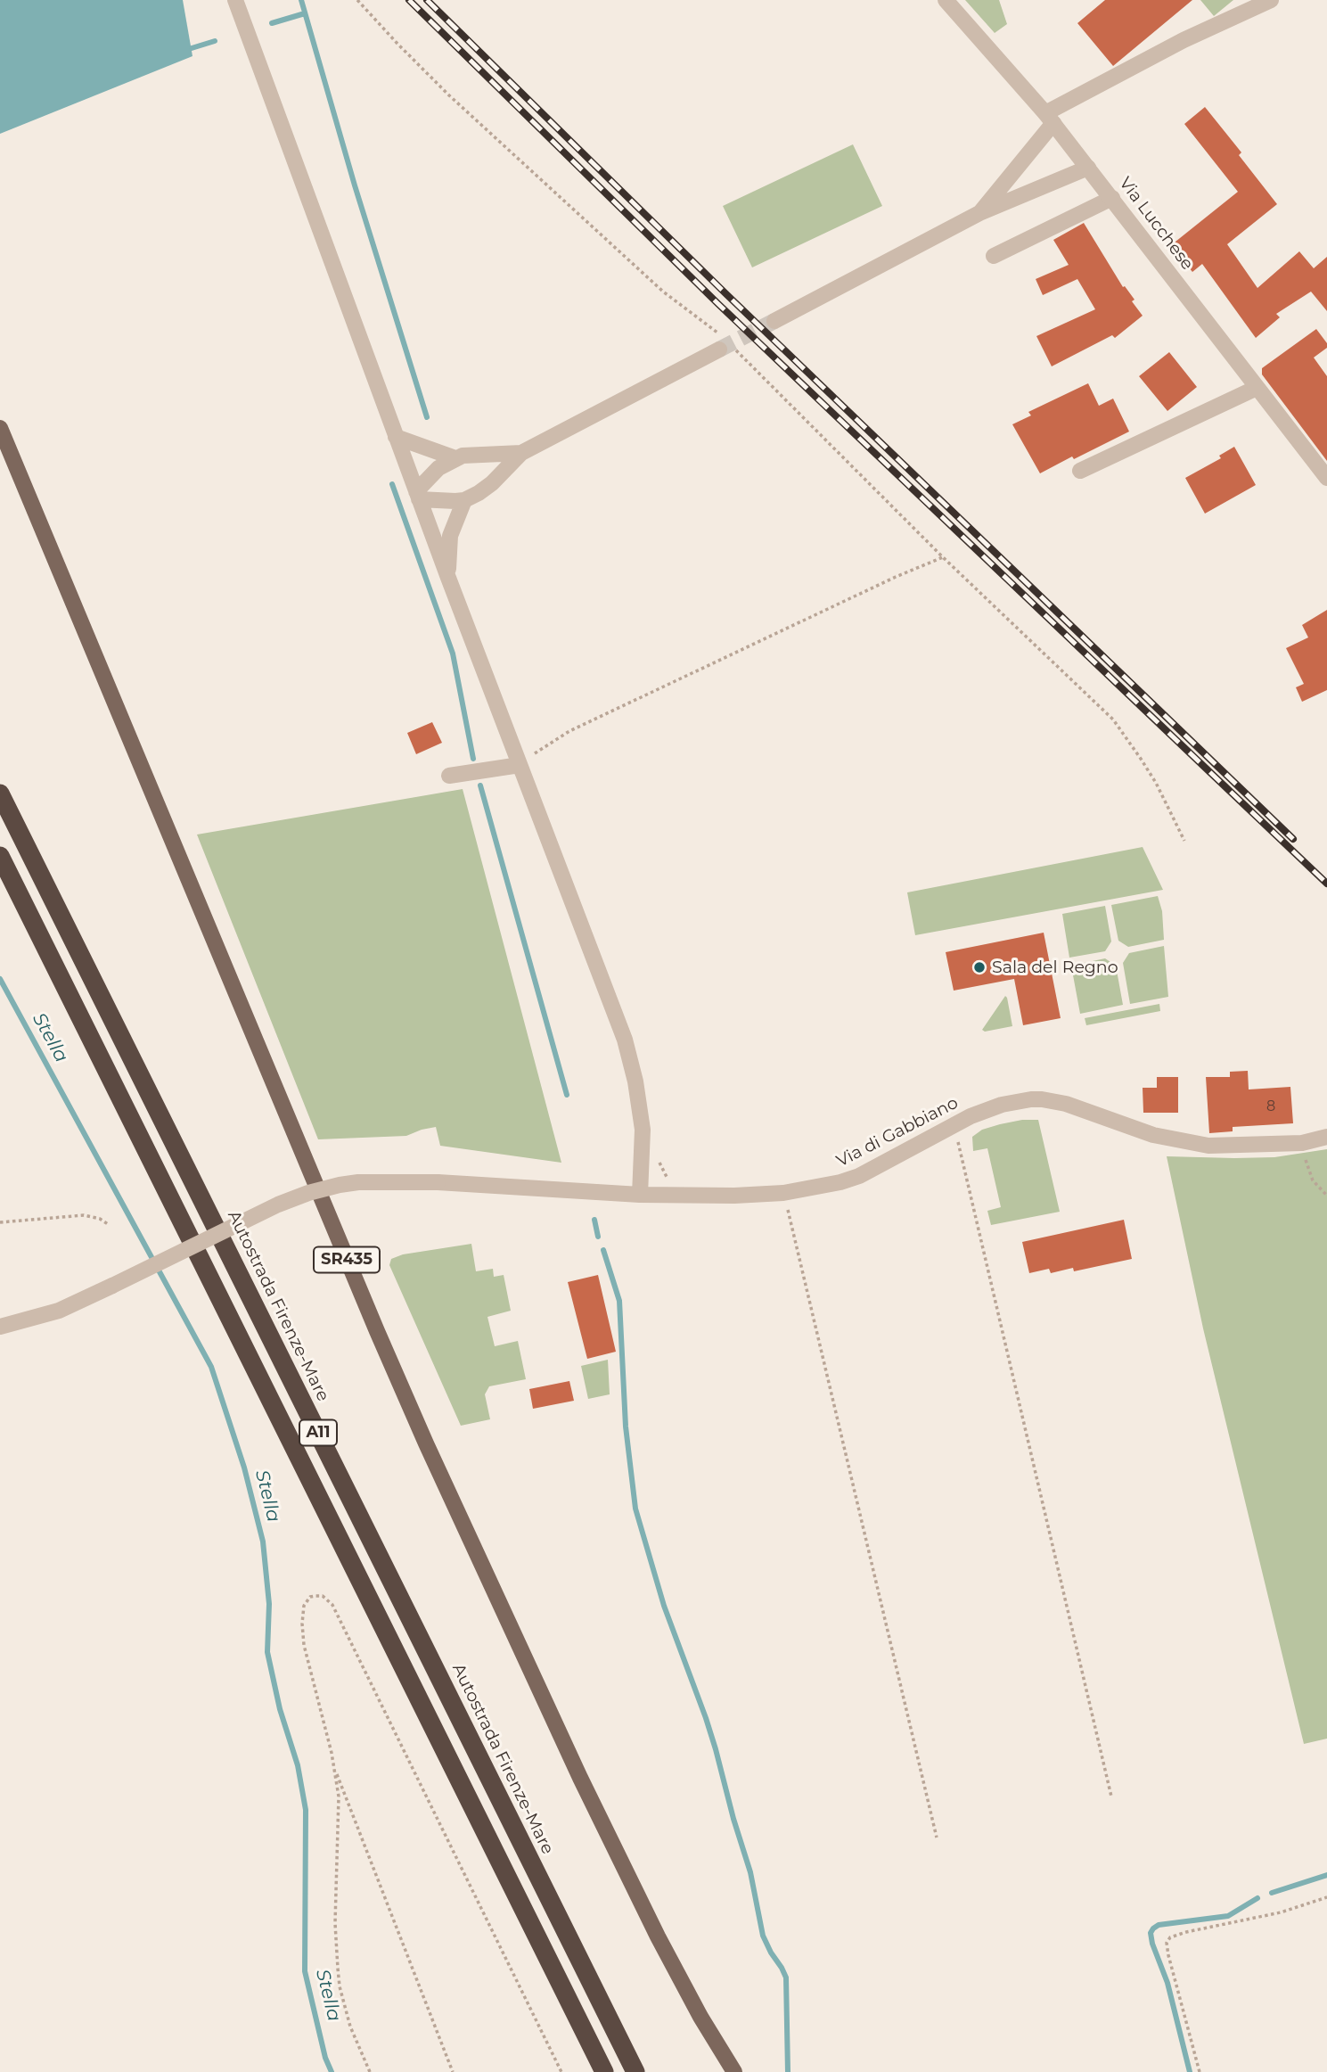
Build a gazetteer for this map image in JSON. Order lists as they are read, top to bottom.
{
  "streets": {
    "highway": ["Autostrada Firenze-Mare", "A11"],
    "main road": ["SR435"],
    "street": ["Via Lucchese", "Via di Gabbiano"]
  },
  "water": ["Stella"],
  "places": ["Sala del Regno"],
  "house_numbers": ["8"]
}
